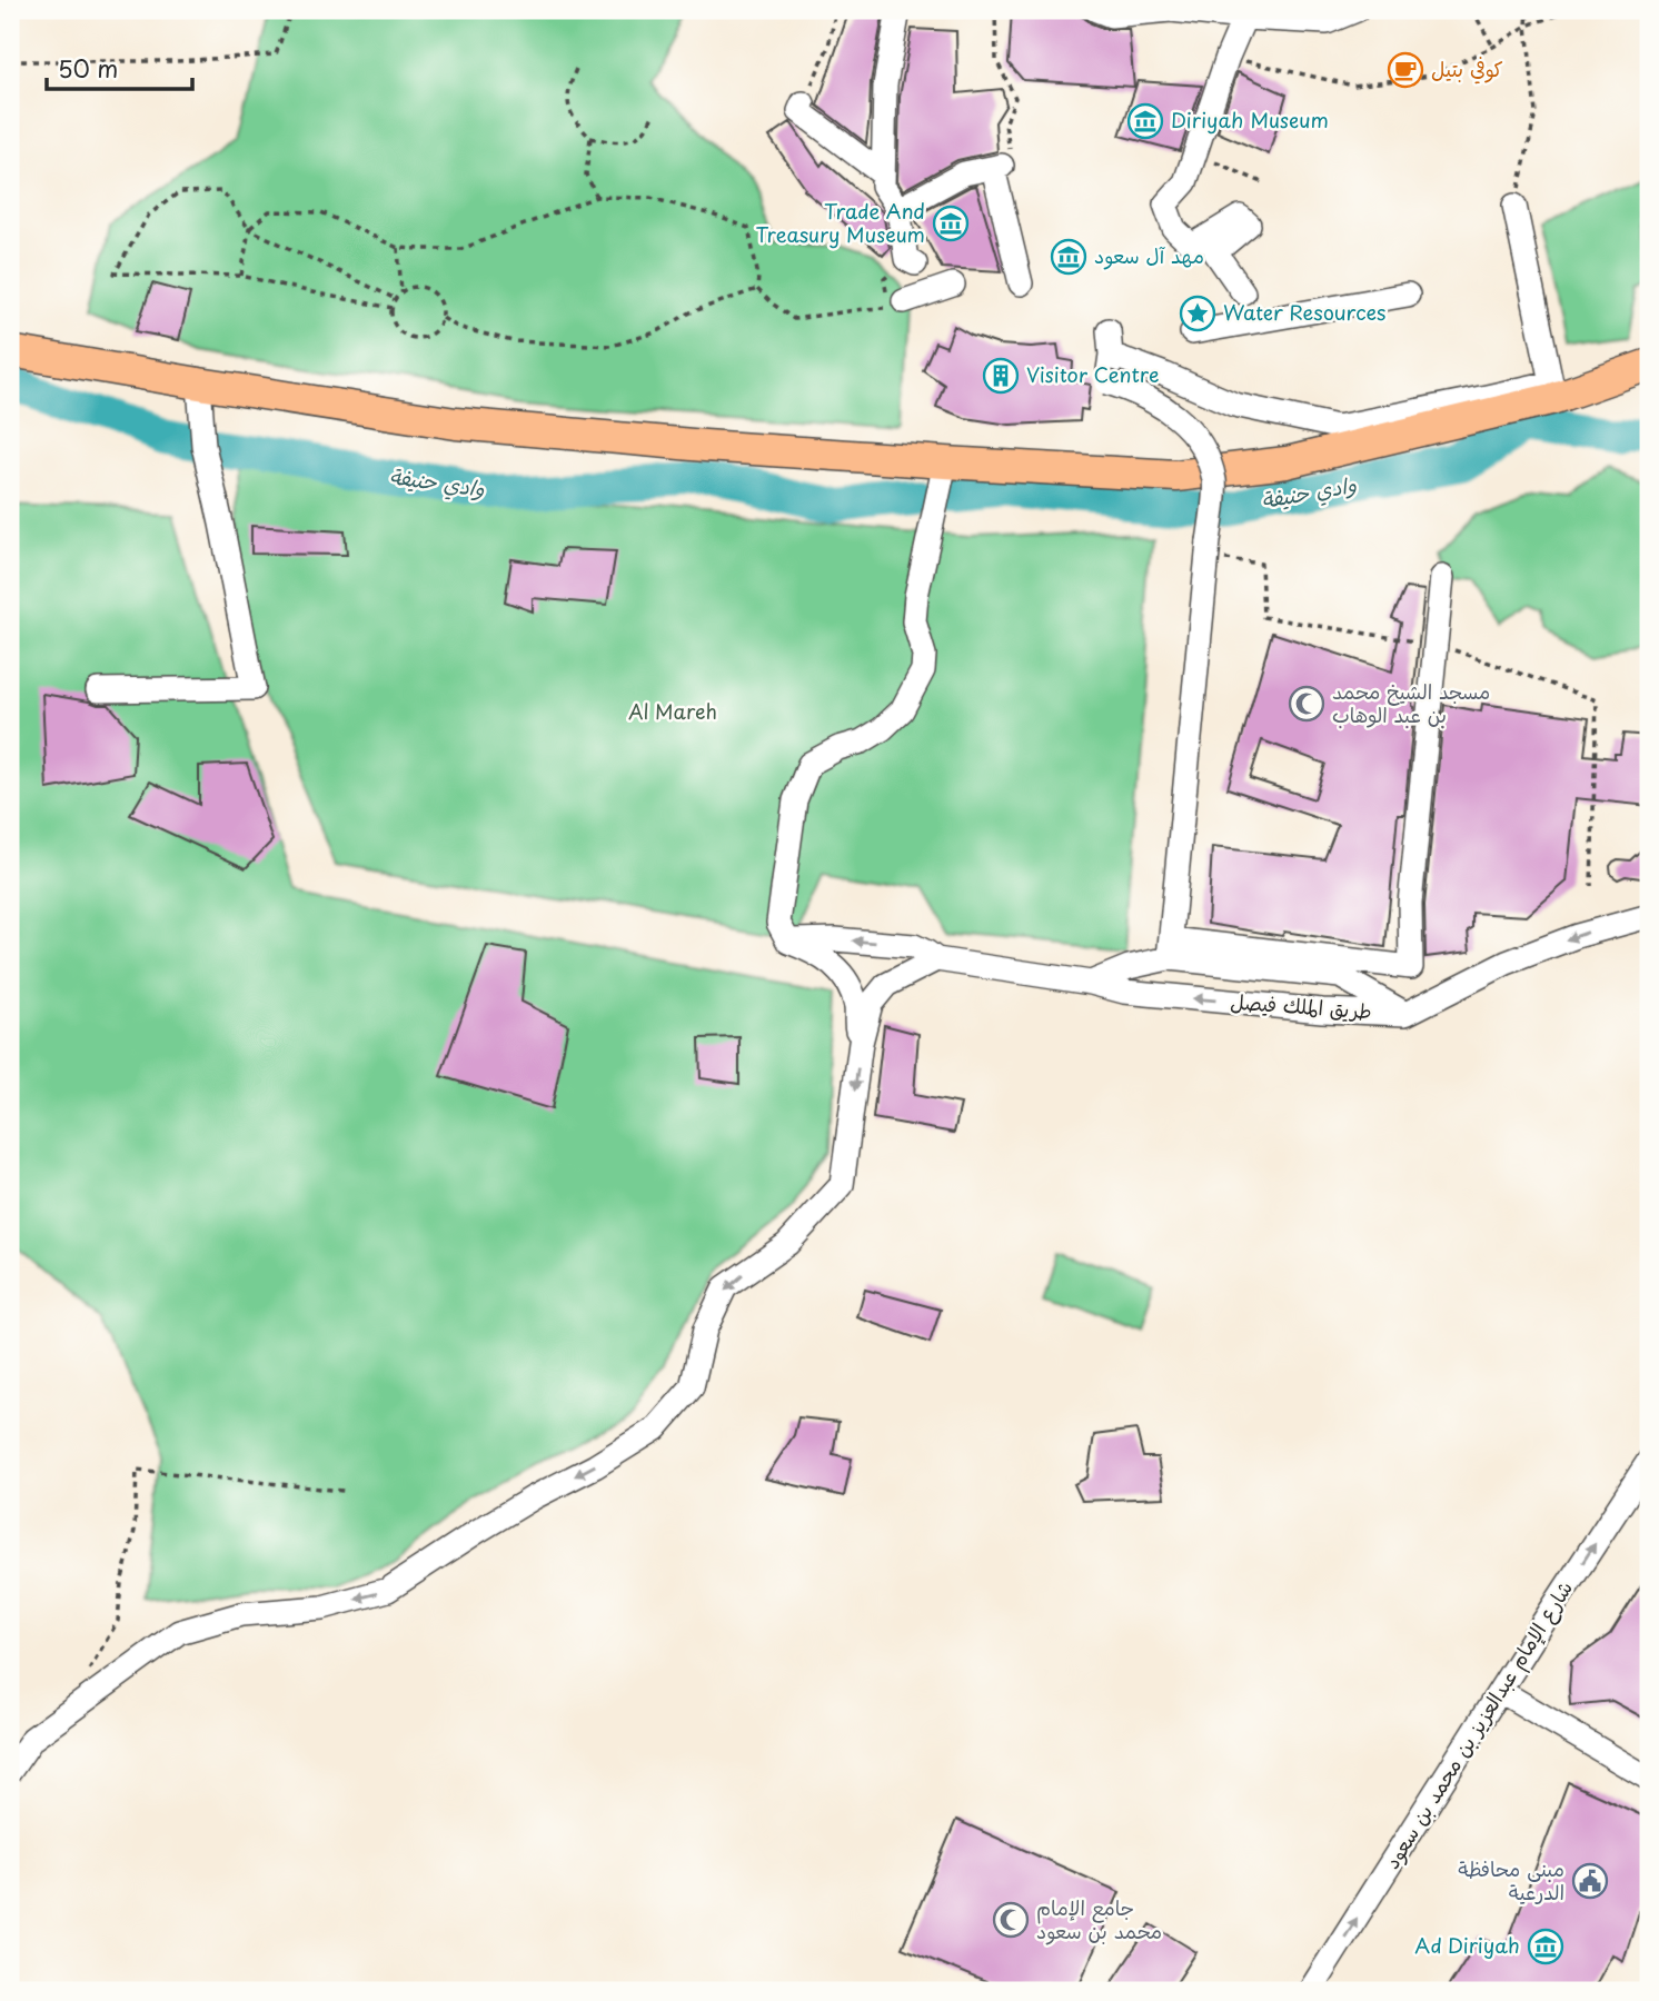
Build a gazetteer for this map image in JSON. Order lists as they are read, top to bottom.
{
  "streets": {
    "street": ["طريق الملك فيصل", "شارع الإمام عبدالعزيز بن محمد بن سعود"]
  },
  "one_way": ["شارع الإمام عبدالعزيز بن محمد بن سعود"],
  "water": ["وادي حنيفة"],
  "parks": ["Al Mareh"],
  "places": {
    "cafe": ["كوفي بتيل"],
    "museum": [
      "Diriyah Museum",
      "Trade And Treasury Museum",
      "مهد آل سعود",
      "Ad Diriyah"
    ],
    "place": ["Water Resources"],
    "building": ["Visitor Centre"],
    "mosque": ["مسجد الشيخ محمد بن عبد الوهاب", "جامع الإمام محمد بن سعود"],
    "public building": ["مبنى محافظة الدرعية"]
  },
  "scale_bar": "50 m"
}
